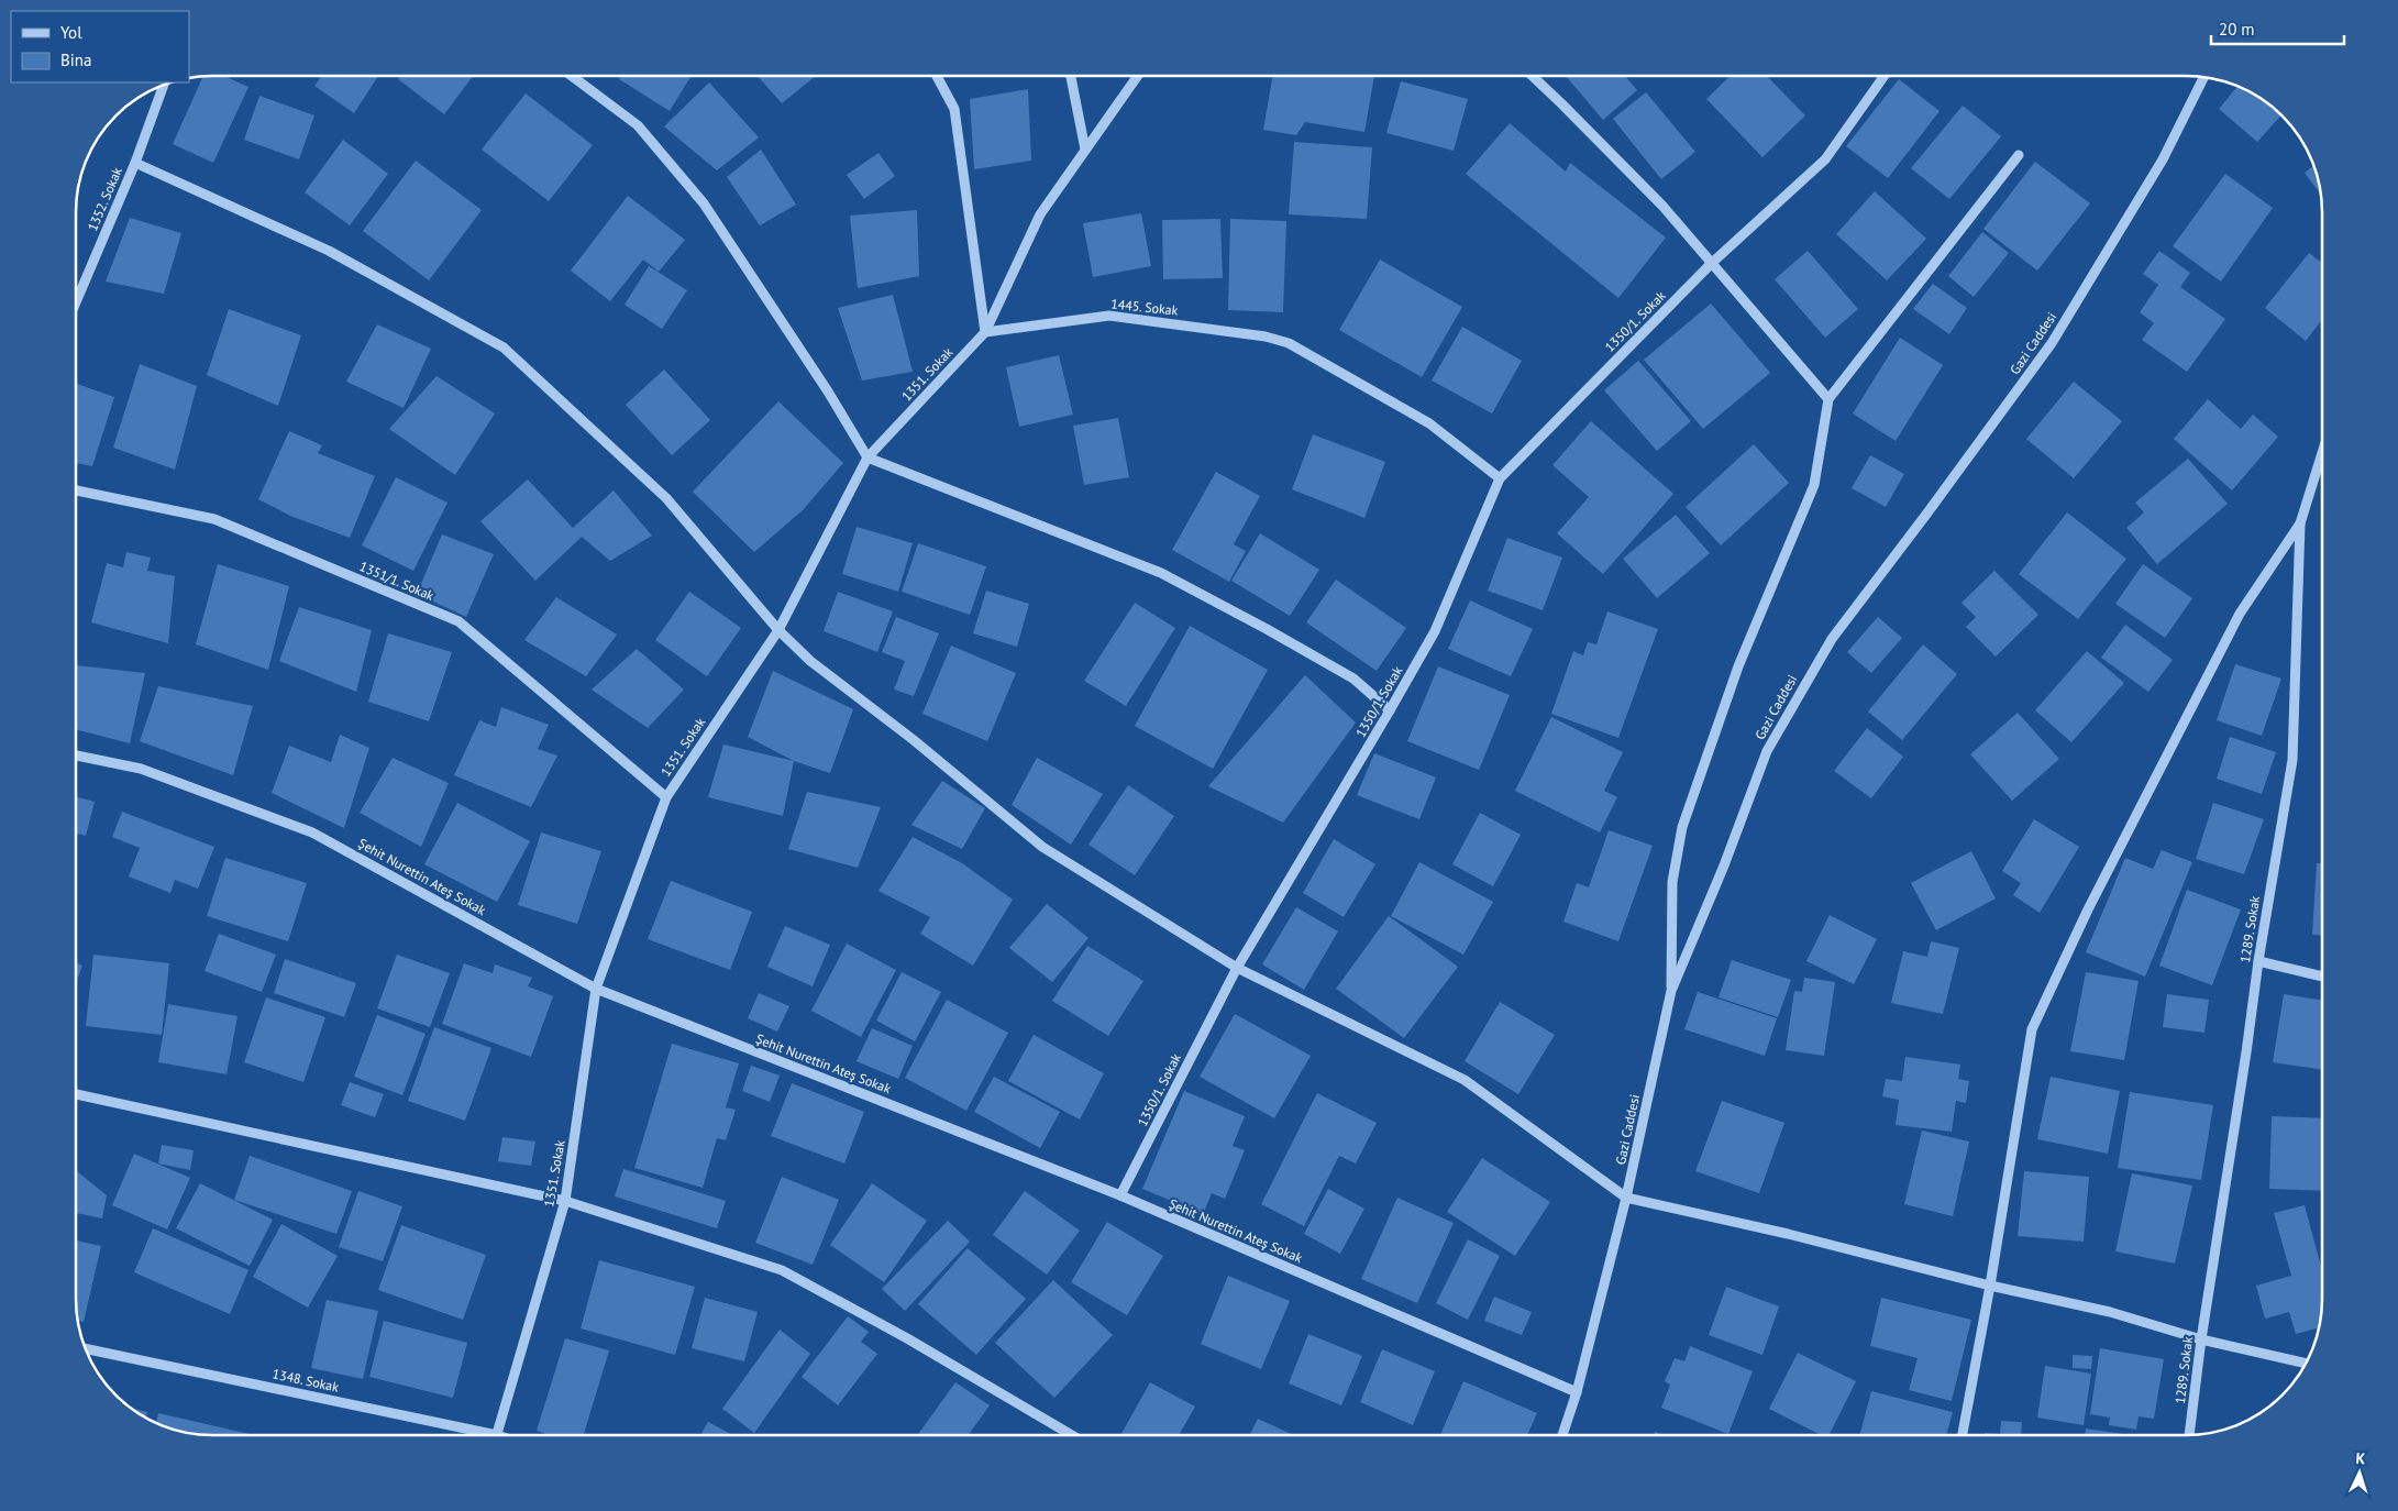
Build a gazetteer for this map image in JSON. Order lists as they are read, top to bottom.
{
  "streets": {
    "street": [
      "1352. Sokak",
      "1445. Sokak",
      "1350/1. Sokak",
      "Gazi Caddesi",
      "1351. Sokak",
      "1351/1. Sokak",
      "Şehit Nurettin Ateş Sokak",
      "1289. Sokak",
      "1348. Sokak"
    ]
  },
  "crossings": [
    ["1445. Sokak", "1350/1. Sokak"],
    ["1445. Sokak", "1351. Sokak"],
    ["1350/1. Sokak", "Şehit Nurettin Ateş Sokak"],
    ["Gazi Caddesi", "Şehit Nurettin Ateş Sokak"],
    ["1351. Sokak", "1351/1. Sokak"],
    ["1351. Sokak", "Şehit Nurettin Ateş Sokak"]
  ],
  "legend": ["Yol", "Bina"],
  "scale_bar": "20 m",
  "north": "top"
}
